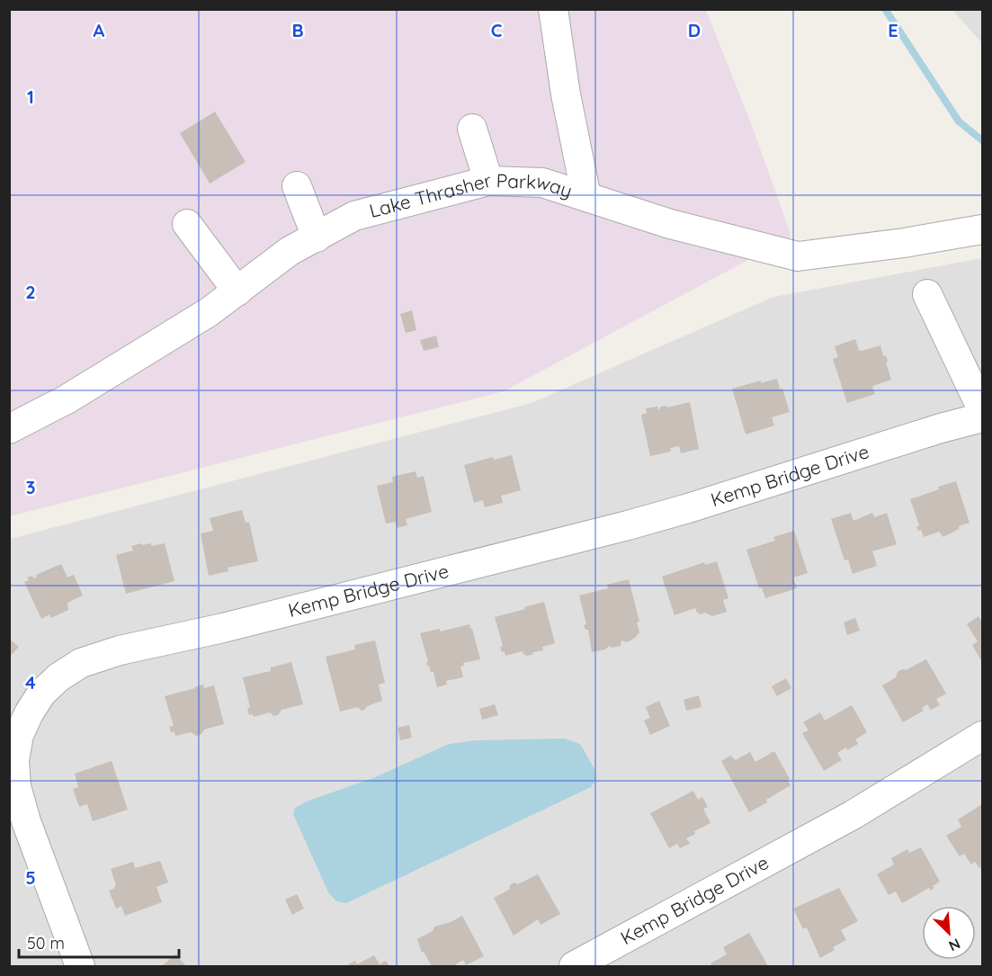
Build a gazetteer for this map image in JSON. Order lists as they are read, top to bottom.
{
  "streets": {
    "street": ["Lake Thrasher Parkway", "Kemp Bridge Drive"]
  },
  "scale_bar": "50 m",
  "north": "bottom right",
  "grid": {
    "columns": [
      "A",
      "B",
      "C",
      "D",
      "E"
    ],
    "rows": [
      "1",
      "2",
      "3",
      "4",
      "5"
    ]
  }
}
